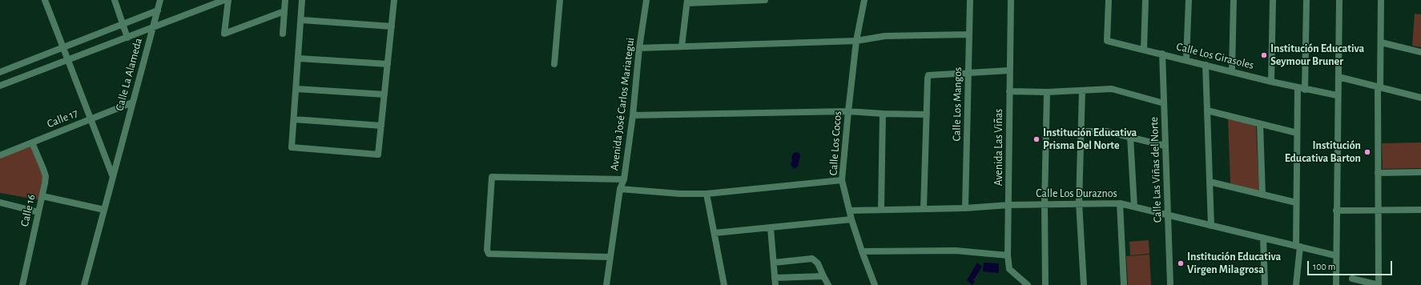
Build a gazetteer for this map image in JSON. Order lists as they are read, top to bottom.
{
  "streets": {
    "street": [
      "Calle Los Girasoles",
      "Calle La Alameda",
      "Avenida José Carlos Mariategui",
      "Calle Los Mangos",
      "Calle 17",
      "Calle Los Cocos",
      "Avenida Las Viñas",
      "Calle Las Viñas del Norte",
      "Calle Los Duraznos",
      "Calle 16"
    ]
  },
  "crossings": [
    ["Calle Los Girasoles", "Calle Las Viñas del Norte"],
    ["Calle La Alameda", "Calle 17"],
    ["Calle Los Mangos", "Calle Los Duraznos"],
    ["Calle 17", "Calle 16"],
    ["Calle Los Cocos", "Calle Los Duraznos"],
    ["Avenida Las Viñas", "Calle Los Duraznos"],
    ["Calle Las Viñas del Norte", "Calle Los Duraznos"]
  ],
  "places": [
    "Institución Educativa Seymour Bruner",
    "Institución Educativa Prisma Del Norte",
    "Institución Educativa Barton",
    "Institución Educativa Virgen Milagrosa"
  ],
  "scale_bar": "100 m"
}
